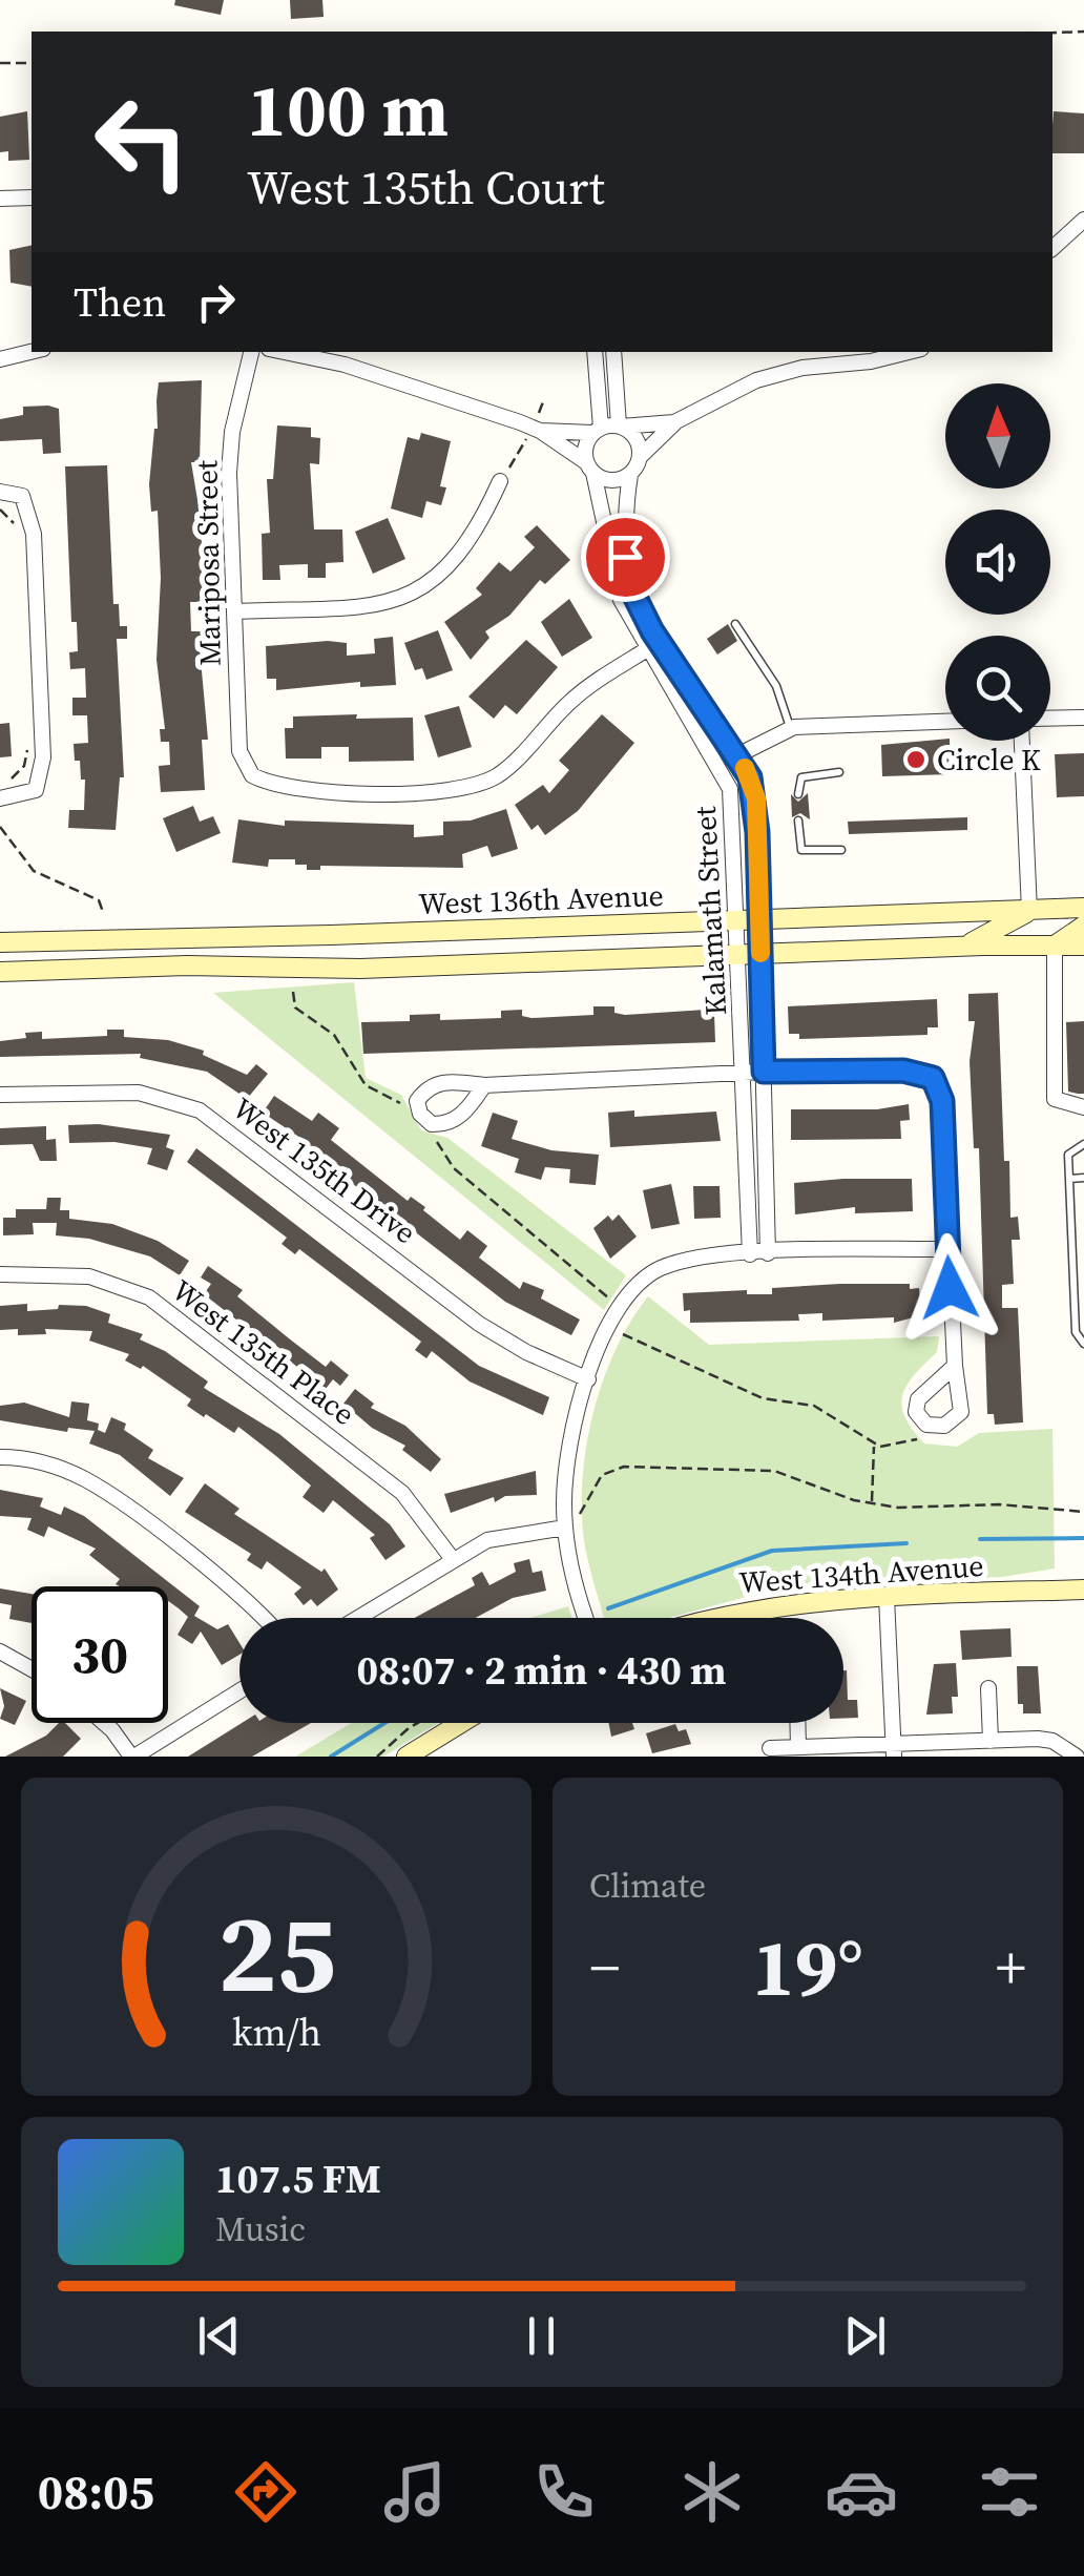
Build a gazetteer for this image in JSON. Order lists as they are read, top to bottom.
{
  "streets": {
    "main road": ["West 136th Avenue", "West 134th Avenue"],
    "street": [
      "Mariposa Street",
      "Kalamath Street",
      "West 135th Drive",
      "West 135th Place"
    ]
  },
  "crossings": [
    ["Mariposa Street", "Kalamath Street"],
    ["West 136th Avenue", "Kalamath Street"]
  ],
  "places": ["Circle K"],
  "north": "top",
  "page": {
    "turn": ["100 m", "West 135th Court"],
    "then": "Then",
    "limit": "30",
    "trip": "08:07 · 2 min · 430 m",
    "tile": "Climate",
    "heat": ["−", "19°", "+"],
    "song": ["107.5 FM", "Music"],
    "tabs": "08:05",
    "gauge": ["25", "km/h"]
  }
}
